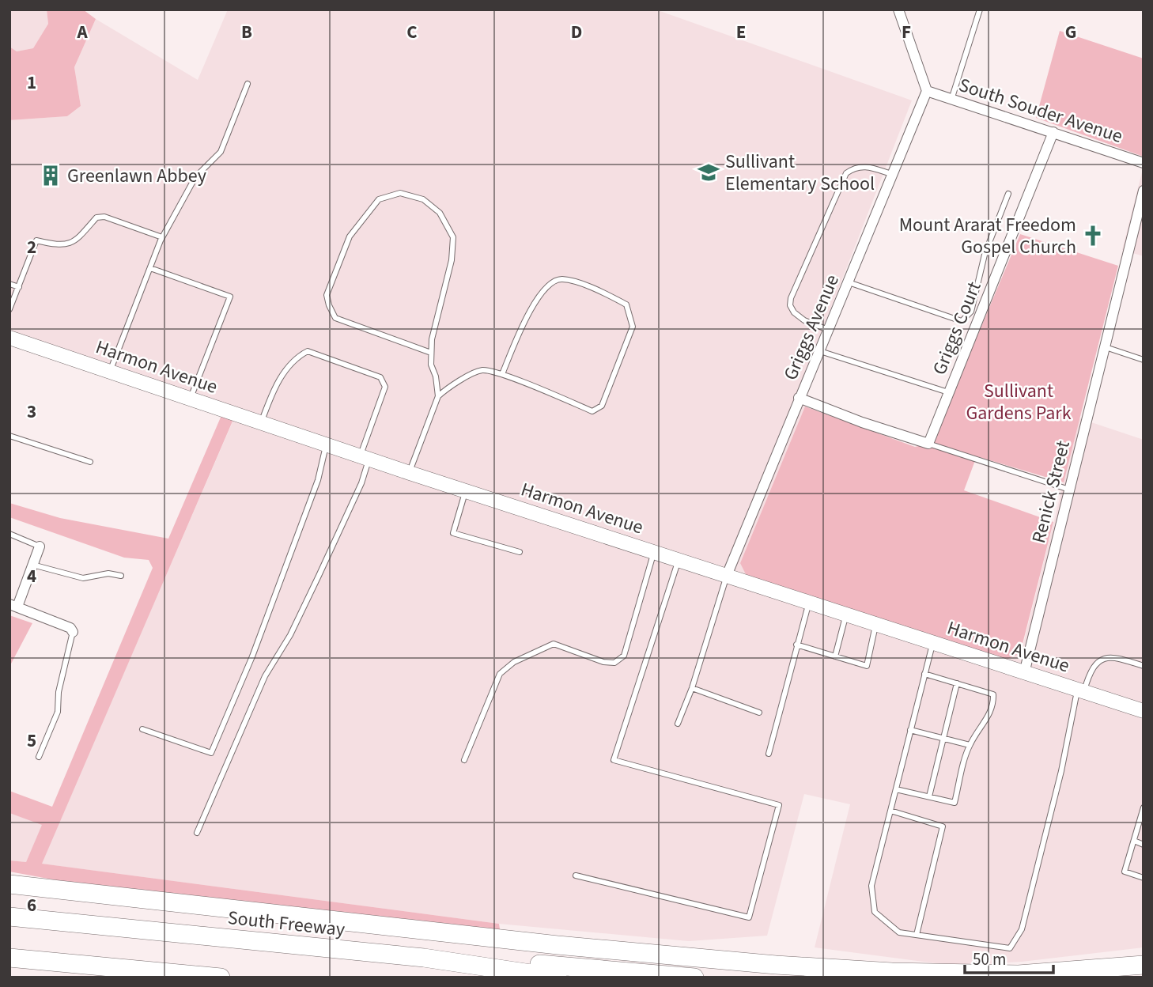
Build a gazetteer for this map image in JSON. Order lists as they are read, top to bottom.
{
  "streets": {
    "highway": ["South Freeway"],
    "main road": ["Harmon Avenue"],
    "street": [
      "South Souder Avenue",
      "Griggs Avenue",
      "Griggs Court",
      "Renick Street"
    ]
  },
  "crossings": [
    ["South Souder Avenue", "Griggs Avenue"],
    ["South Souder Avenue", "Griggs Court"],
    ["Griggs Avenue", "Harmon Avenue"],
    ["Harmon Avenue", "Renick Street"]
  ],
  "parks": ["Sullivant Gardens Park"],
  "places": {
    "school or university": ["Sullivant Elementary School"],
    "building": ["Greenlawn Abbey"],
    "church": ["Mount Ararat Freedom Gospel Church"]
  },
  "scale_bar": "50 m",
  "grid": {
    "columns": [
      "A",
      "B",
      "C",
      "D",
      "E",
      "F",
      "G"
    ],
    "rows": [
      "1",
      "2",
      "3",
      "4",
      "5",
      "6"
    ]
  }
}
